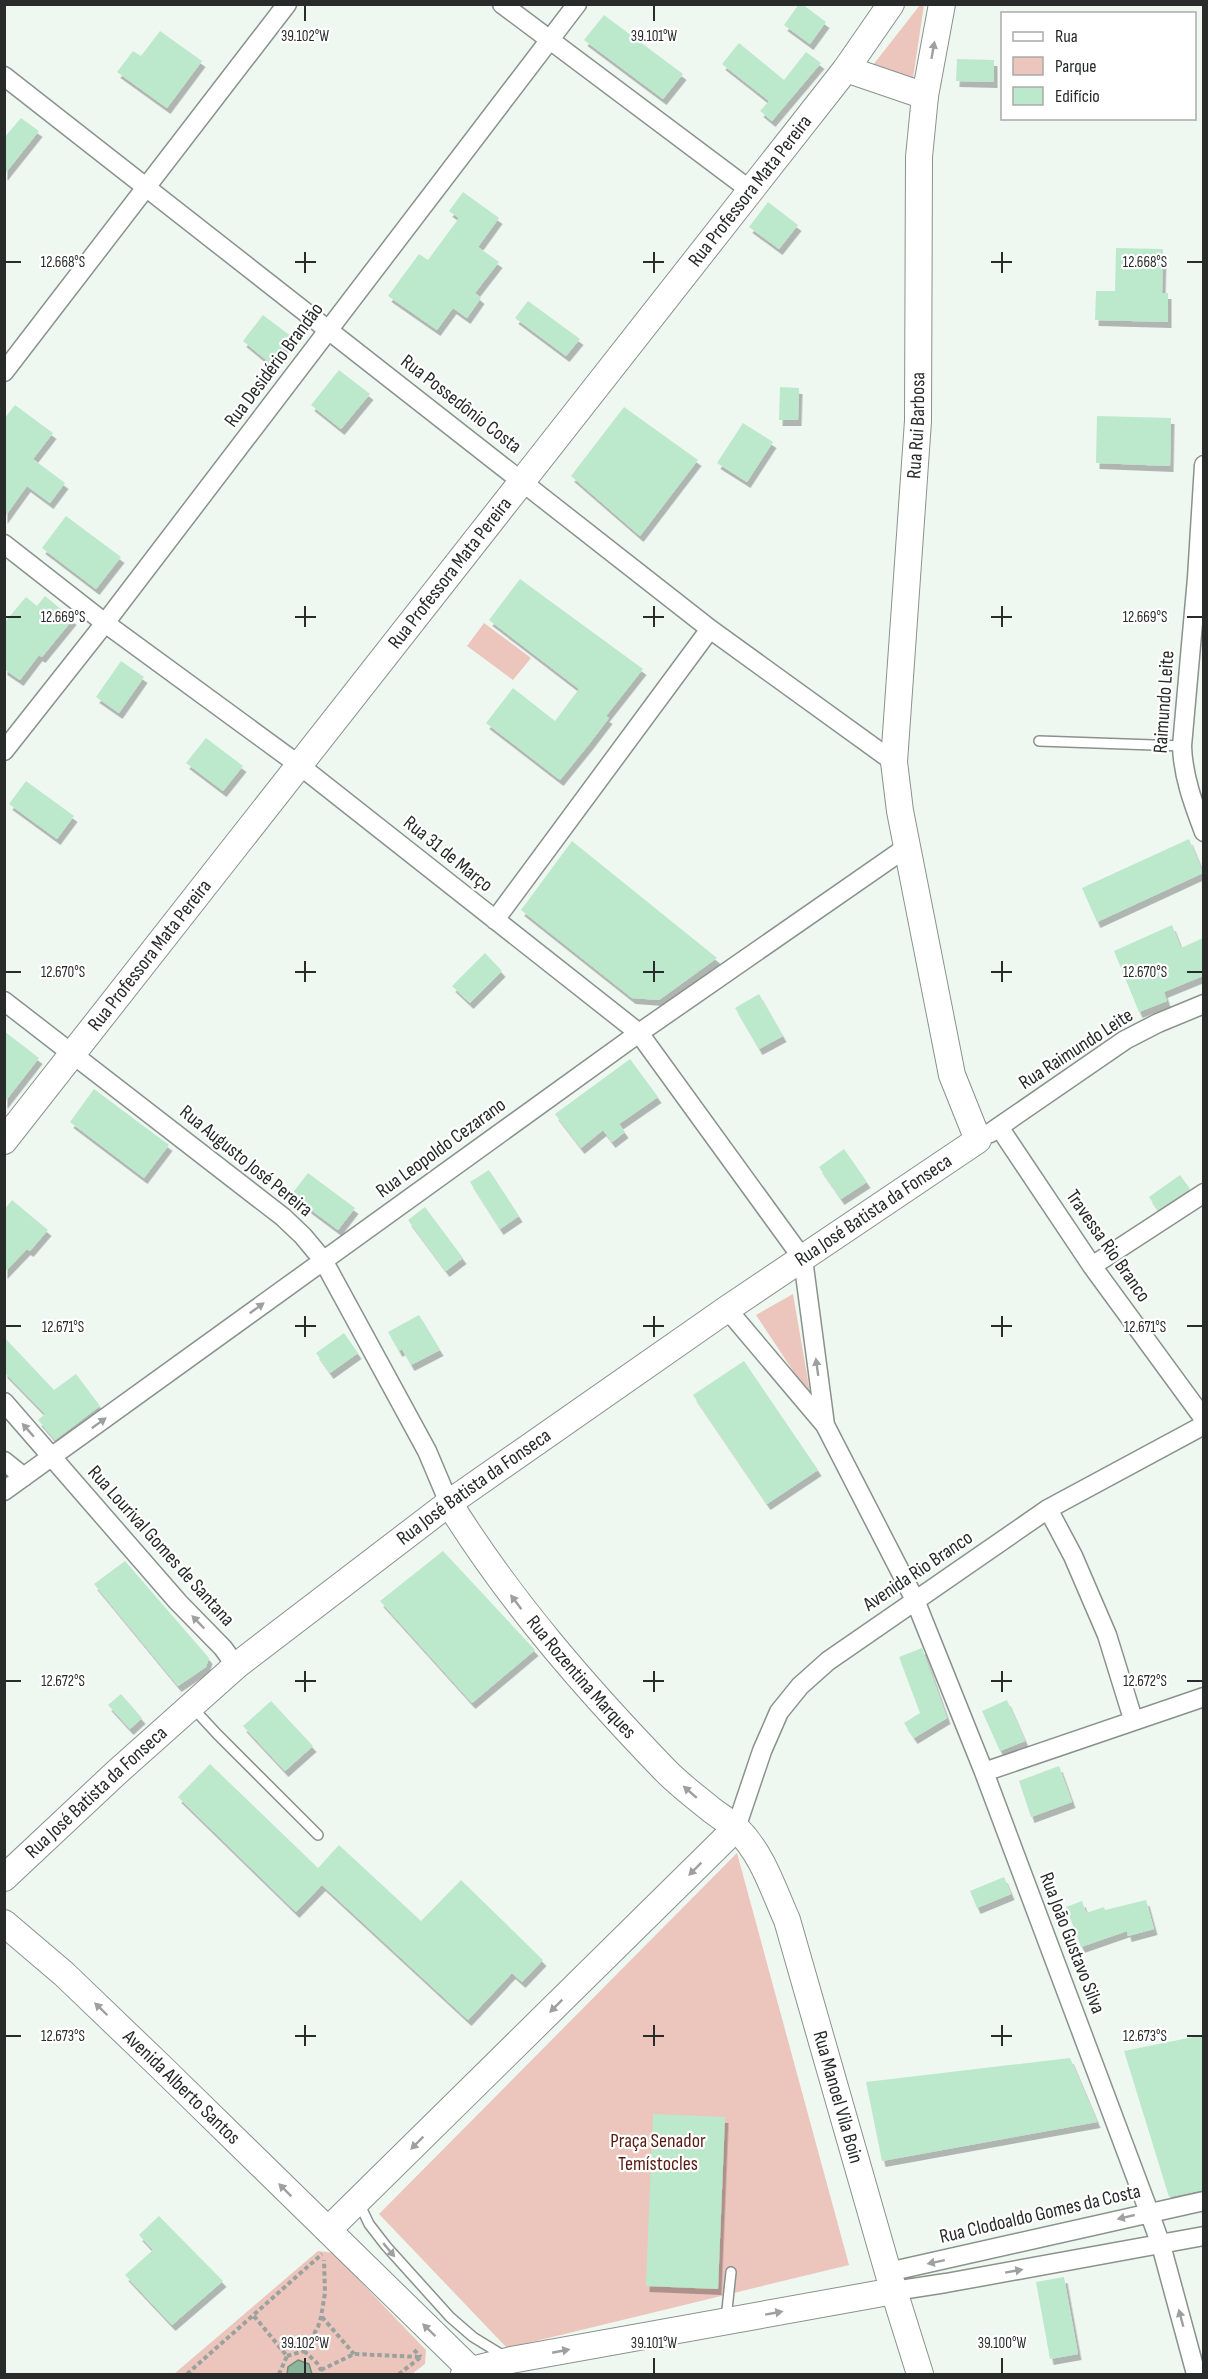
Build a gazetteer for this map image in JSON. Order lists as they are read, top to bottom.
{
  "streets": {
    "street": [
      "Rua Professora Mata Pereira",
      "Rua Desidério Brandão",
      "Rua Possedônio Costa",
      "Rua Rui Barbosa",
      "Raimundo Leite",
      "Rua 31 de Março",
      "Rua Raimundo Leite",
      "Rua Leopoldo Cezarano",
      "Rua Augusto José Pereira",
      "Rua José Batista da Fonseca",
      "Travessa Rio Branco",
      "Rua Lourival Gomes de Santana",
      "Avenida Rio Branco",
      "Rua Rozentina Marques",
      "Rua João Gustavo Silva",
      "Avenida Alberto Santos",
      "Rua Manoel Vila Boin",
      "Rua Clodoaldo Gomes da Costa"
    ]
  },
  "crossings": [
    ["Rua Professora Mata Pereira", "Rua Possedônio Costa"],
    ["Rua Professora Mata Pereira", "Rua 31 de Março"],
    ["Rua Professora Mata Pereira", "Rua Augusto José Pereira"],
    ["Rua Desidério Brandão", "Rua Possedônio Costa"],
    ["Rua Desidério Brandão", "Rua 31 de Março"],
    ["Rua Possedônio Costa", "Rua Rui Barbosa"],
    ["Rua Rui Barbosa", "Rua Raimundo Leite"],
    ["Rua Rui Barbosa", "Rua Leopoldo Cezarano"],
    ["Rua Rui Barbosa", "Rua José Batista da Fonseca"],
    ["Rua Rui Barbosa", "Travessa Rio Branco"],
    ["Rua 31 de Março", "Rua Leopoldo Cezarano"],
    ["Rua 31 de Março", "Rua José Batista da Fonseca"],
    ["Rua Raimundo Leite", "Rua José Batista da Fonseca"],
    ["Rua Raimundo Leite", "Travessa Rio Branco"],
    ["Rua Leopoldo Cezarano", "Rua Augusto José Pereira"],
    ["Rua Leopoldo Cezarano", "Rua Lourival Gomes de Santana"],
    ["Rua Augusto José Pereira", "Rua José Batista da Fonseca"],
    ["Rua Augusto José Pereira", "Rua Rozentina Marques"],
    ["Rua José Batista da Fonseca", "Travessa Rio Branco"],
    ["Rua José Batista da Fonseca", "Rua Lourival Gomes de Santana"],
    ["Rua José Batista da Fonseca", "Rua Rozentina Marques"],
    ["Avenida Rio Branco", "Rua Rozentina Marques"],
    ["Avenida Rio Branco", "Rua João Gustavo Silva"],
    ["Avenida Rio Branco", "Rua Manoel Vila Boin"],
    ["Rua Rozentina Marques", "Rua Manoel Vila Boin"],
    ["Rua João Gustavo Silva", "Rua Clodoaldo Gomes da Costa"],
    ["Rua Manoel Vila Boin", "Rua Clodoaldo Gomes da Costa"]
  ],
  "one_way": ["Rua Lourival Gomes de Santana", "Rua Rozentina Marques", "Avenida Alberto Santos"],
  "parks": ["Praça Senador Temístocles"],
  "legend": ["Rua", "Parque", "Edifício"],
  "coordinates": [
    "39.102°W",
    "39.101°W",
    "12.668°S",
    "12.669°S",
    "12.670°S",
    "12.671°S",
    "12.672°S",
    "12.673°S",
    "39.100°W"
  ]
}
